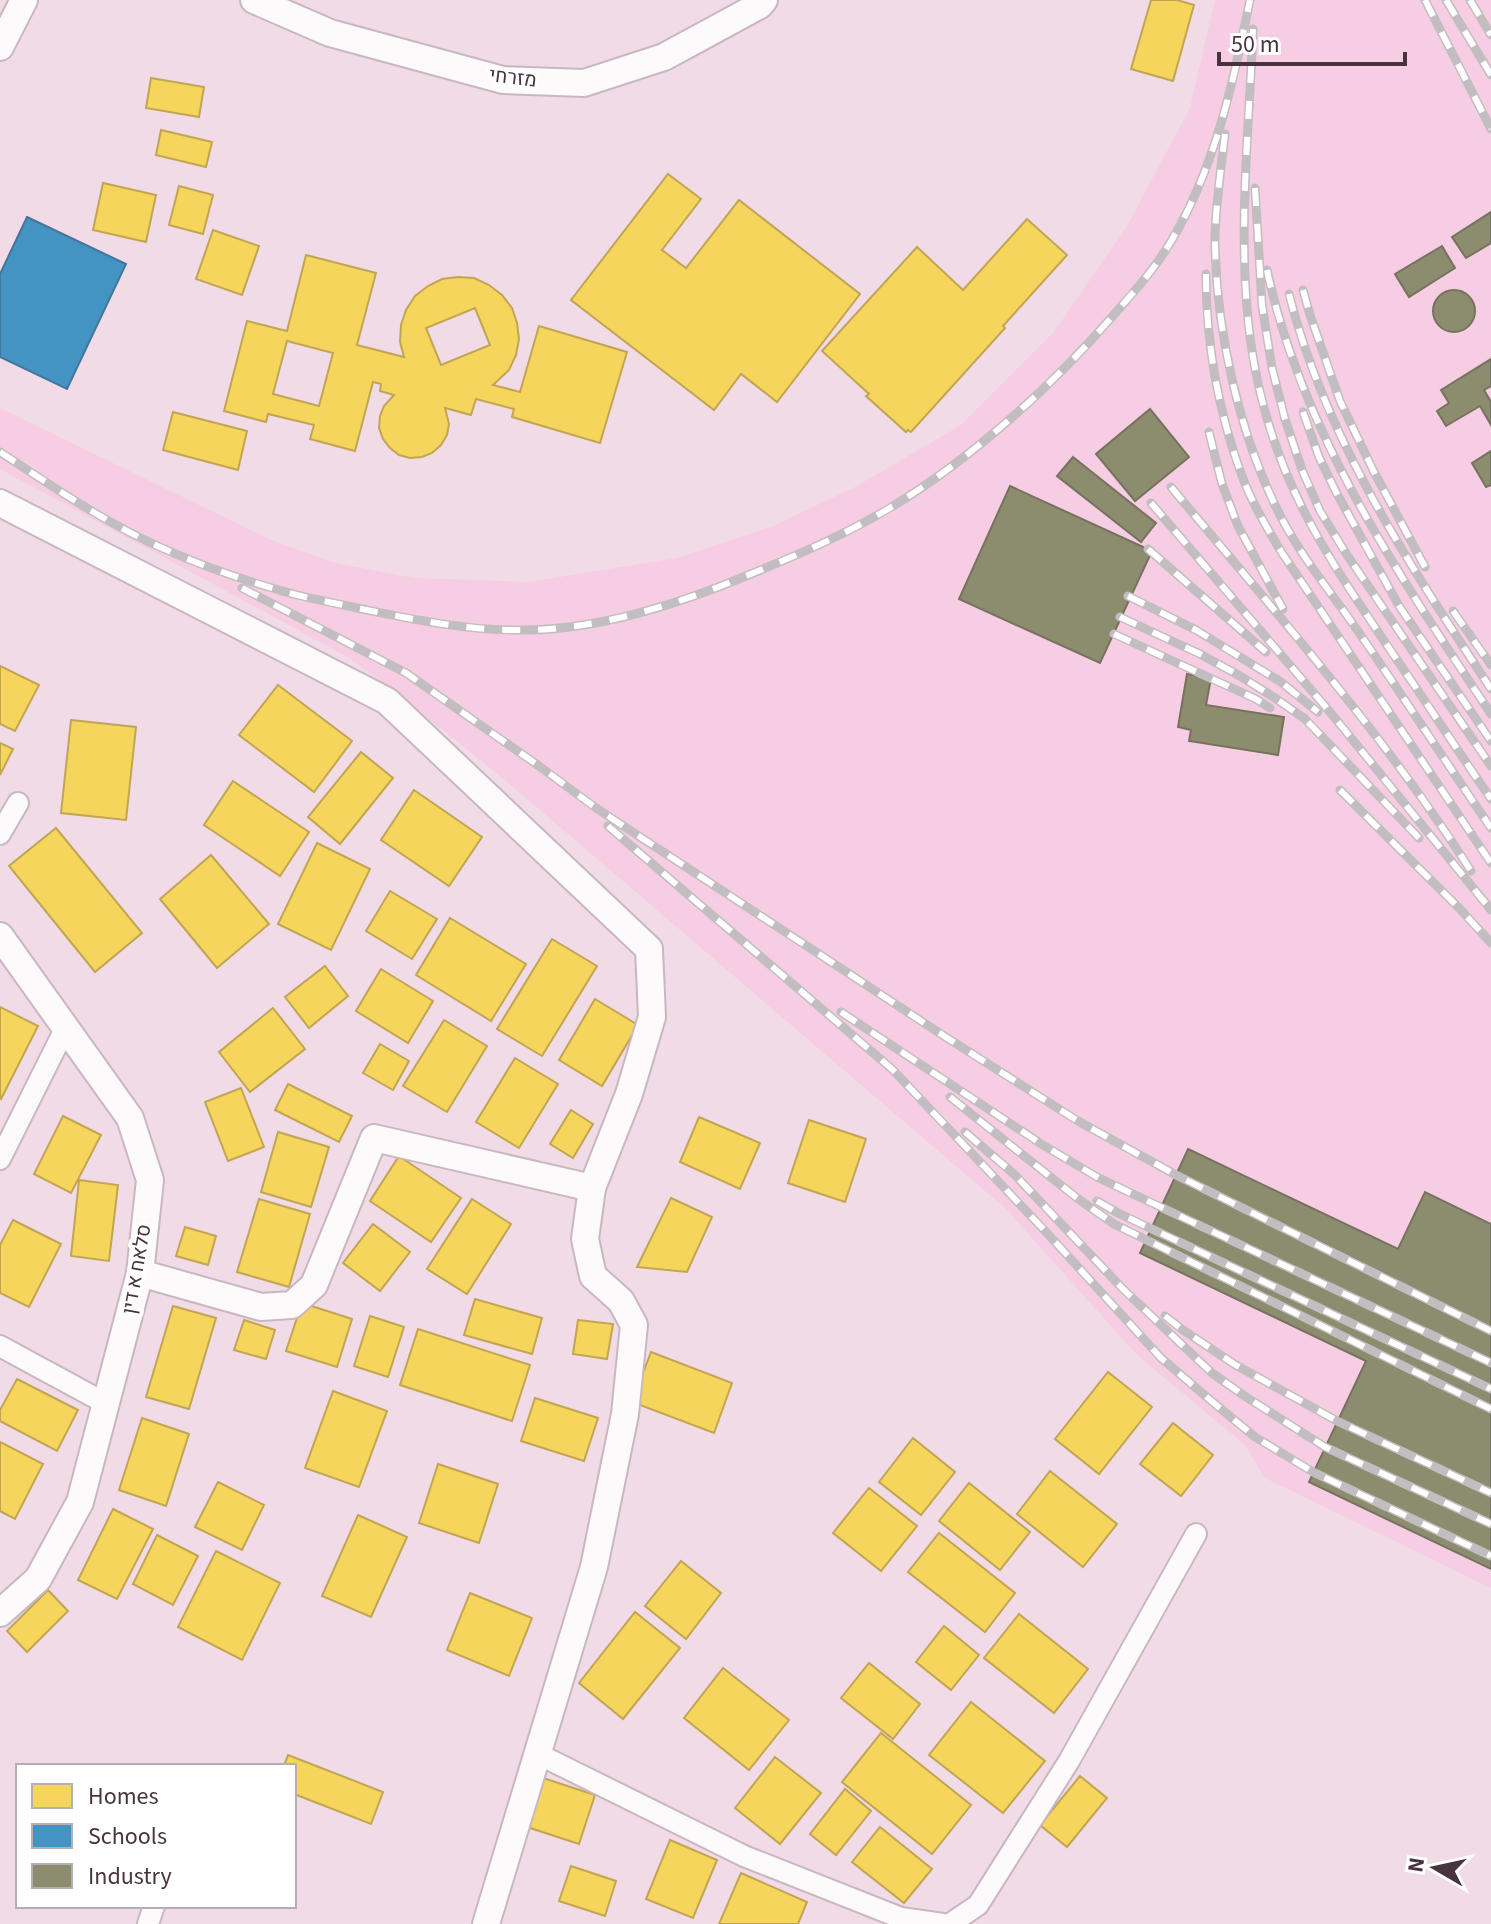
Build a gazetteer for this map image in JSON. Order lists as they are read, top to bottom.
{
  "streets": {
    "street": ["מזרחי", "סלאח א דין"]
  },
  "legend": ["Homes", "Schools", "Industry"],
  "scale_bar": "50 m",
  "north": "left"
}
